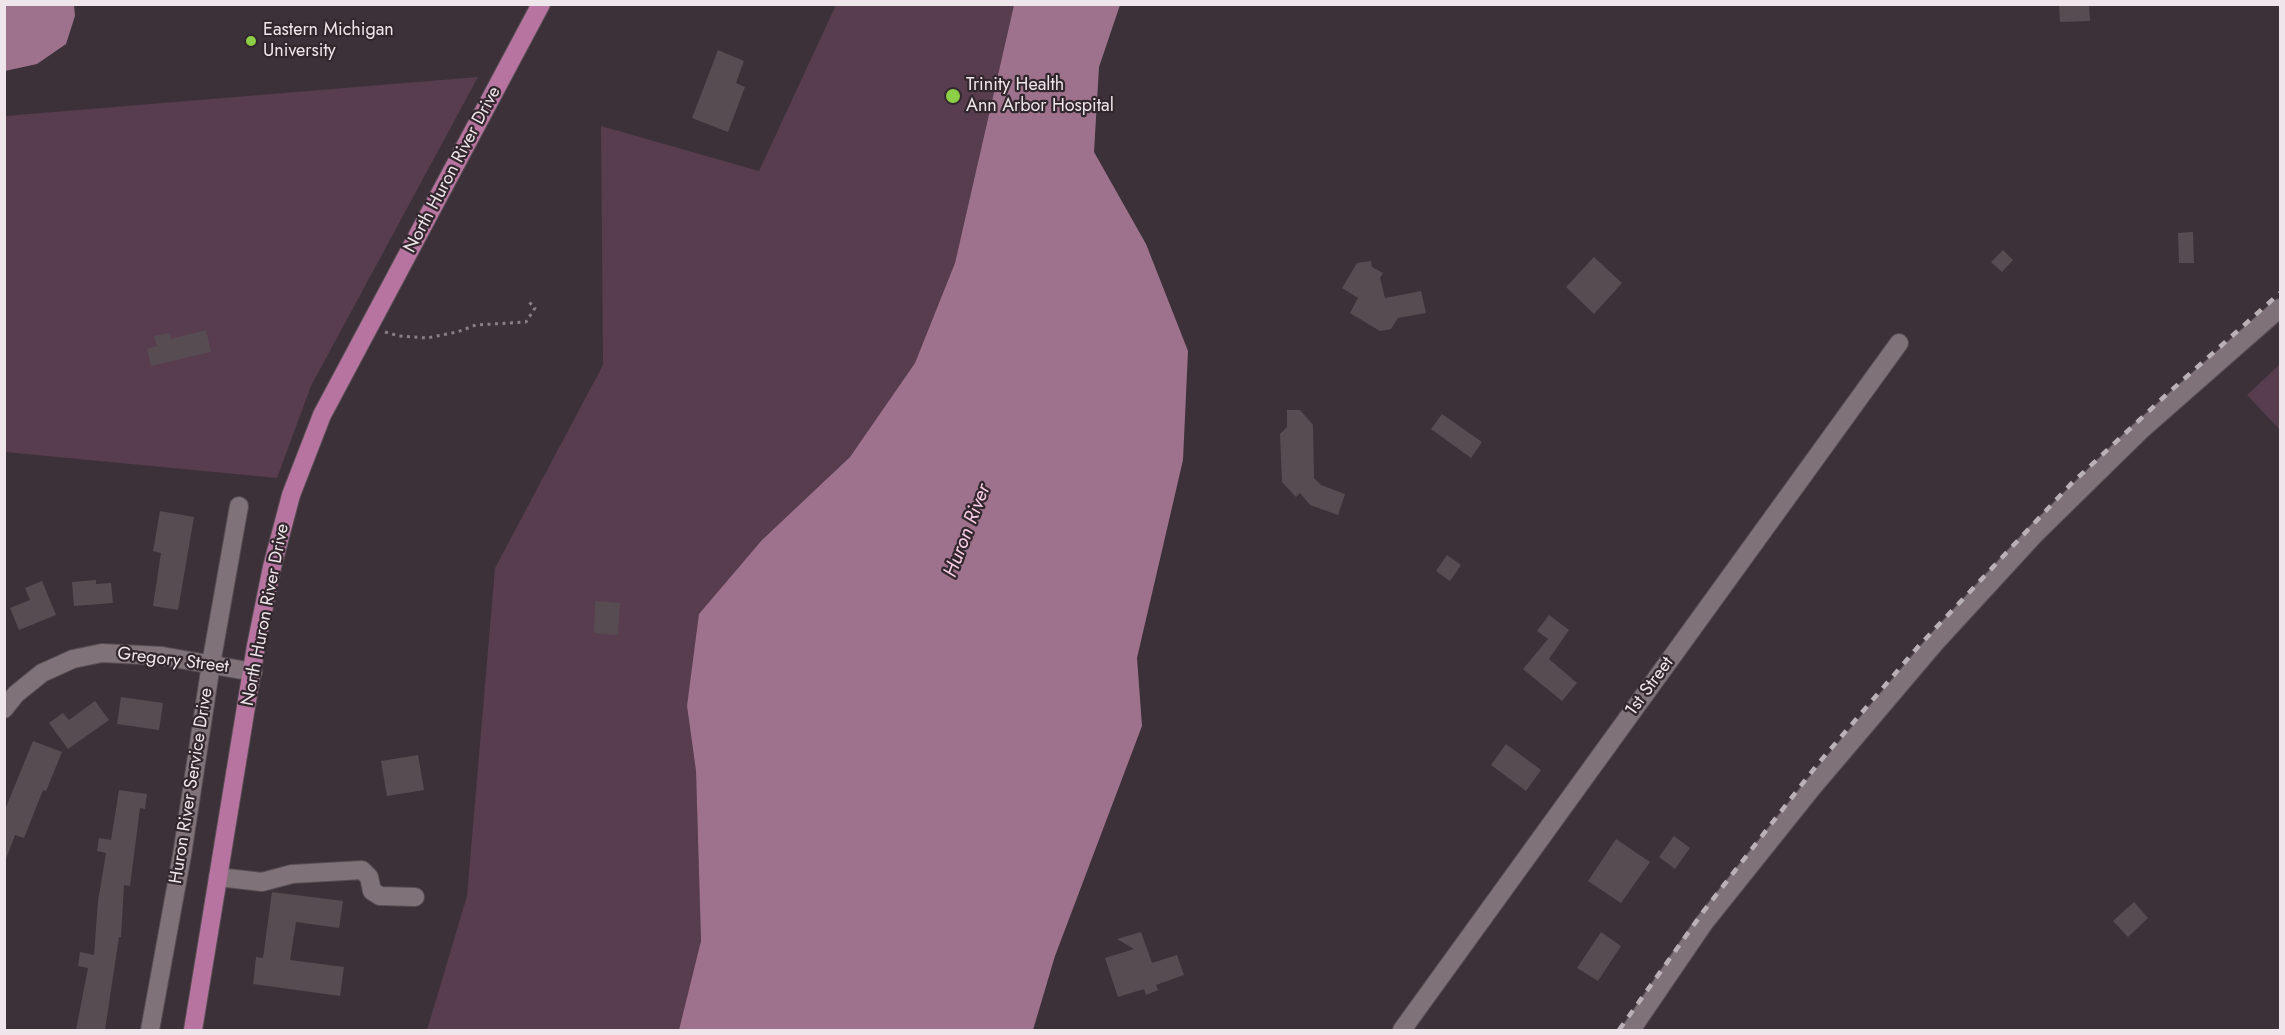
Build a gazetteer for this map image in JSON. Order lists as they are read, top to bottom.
{
  "streets": {
    "main road": ["North Huron River Drive"],
    "street": ["Gregory Street", "1st Street", "Huron River Service Drive"]
  },
  "crossings": [
    ["North Huron River Drive", "Gregory Street"],
    ["Gregory Street", "Huron River Service Drive"]
  ],
  "water": ["Huron River"],
  "places": ["Eastern Michigan University", "Trinity Health Ann Arbor Hospital"]
}
